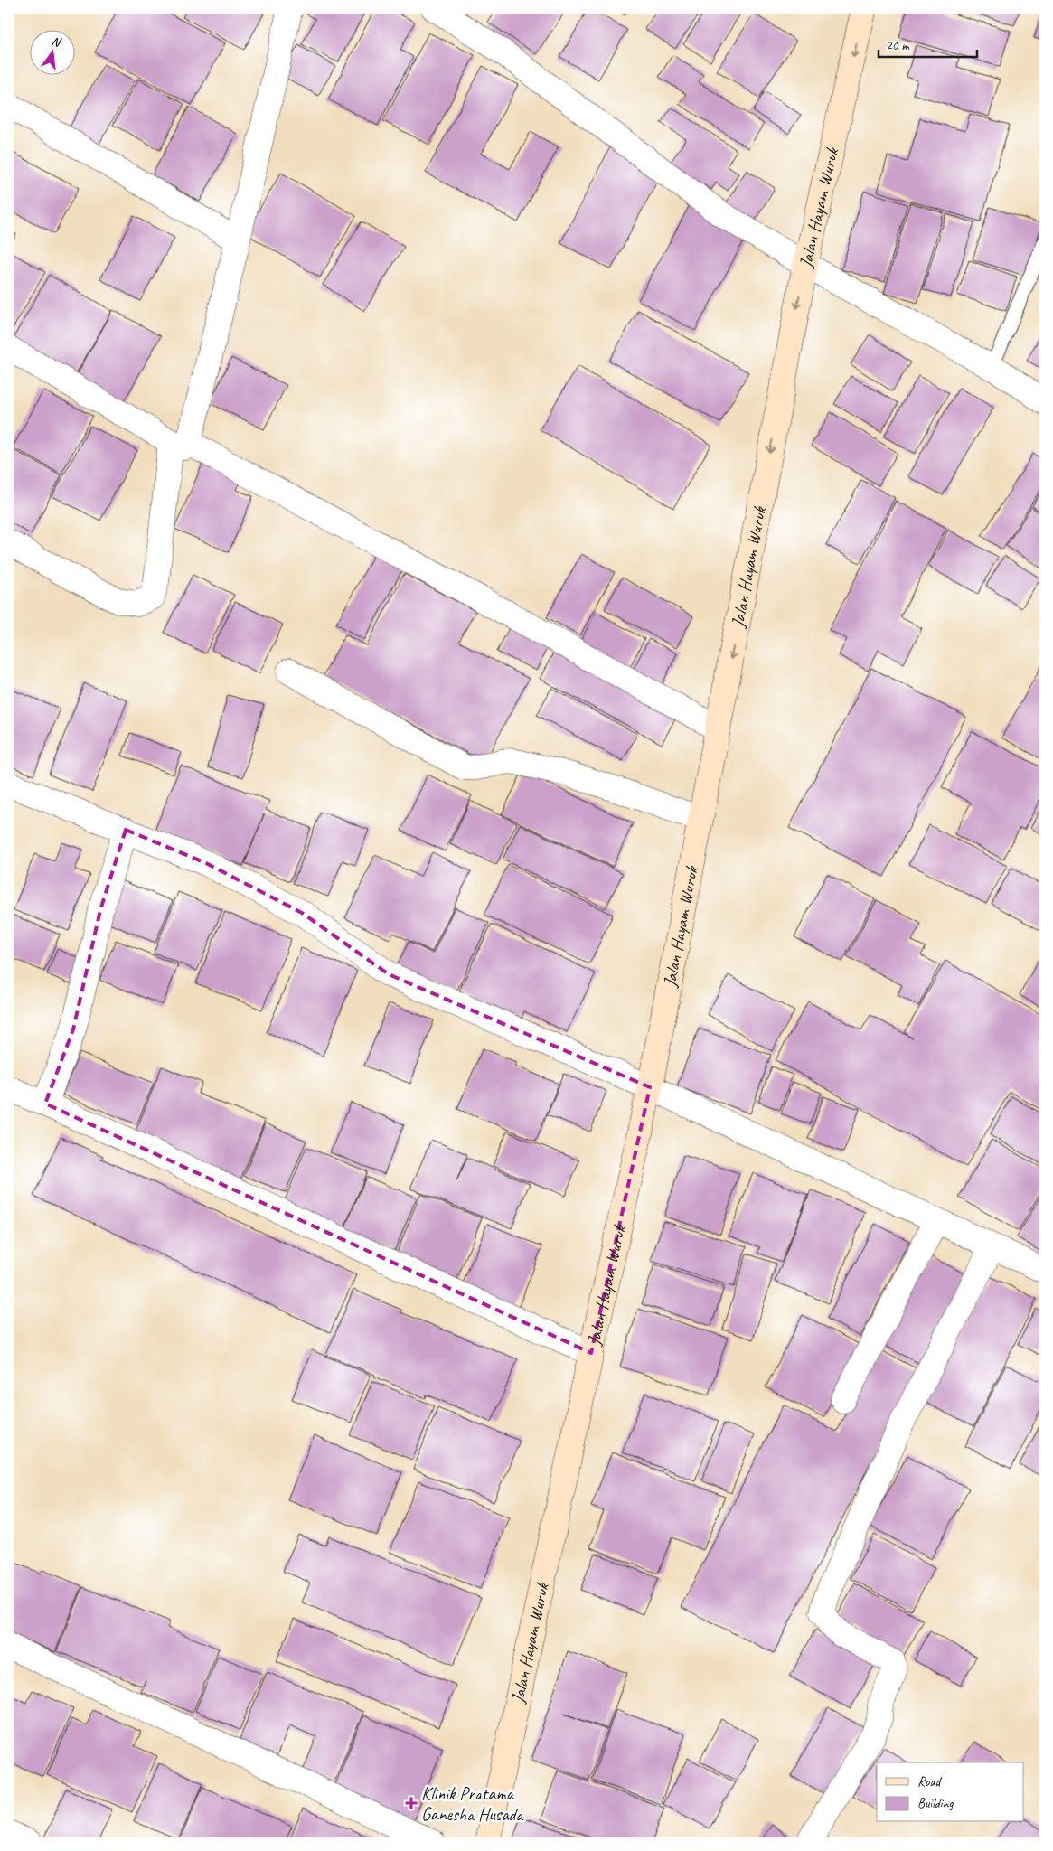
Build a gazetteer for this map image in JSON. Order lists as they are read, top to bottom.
{
  "streets": {
    "main road": ["Jalan Hayam Wuruk"]
  },
  "one_way": ["Jalan Hayam Wuruk"],
  "places": {
    "health": ["Klinik Pratama Ganesha Husada"]
  },
  "legend": ["Road", "Building"],
  "scale_bar": "20 m",
  "north": "top"
}
